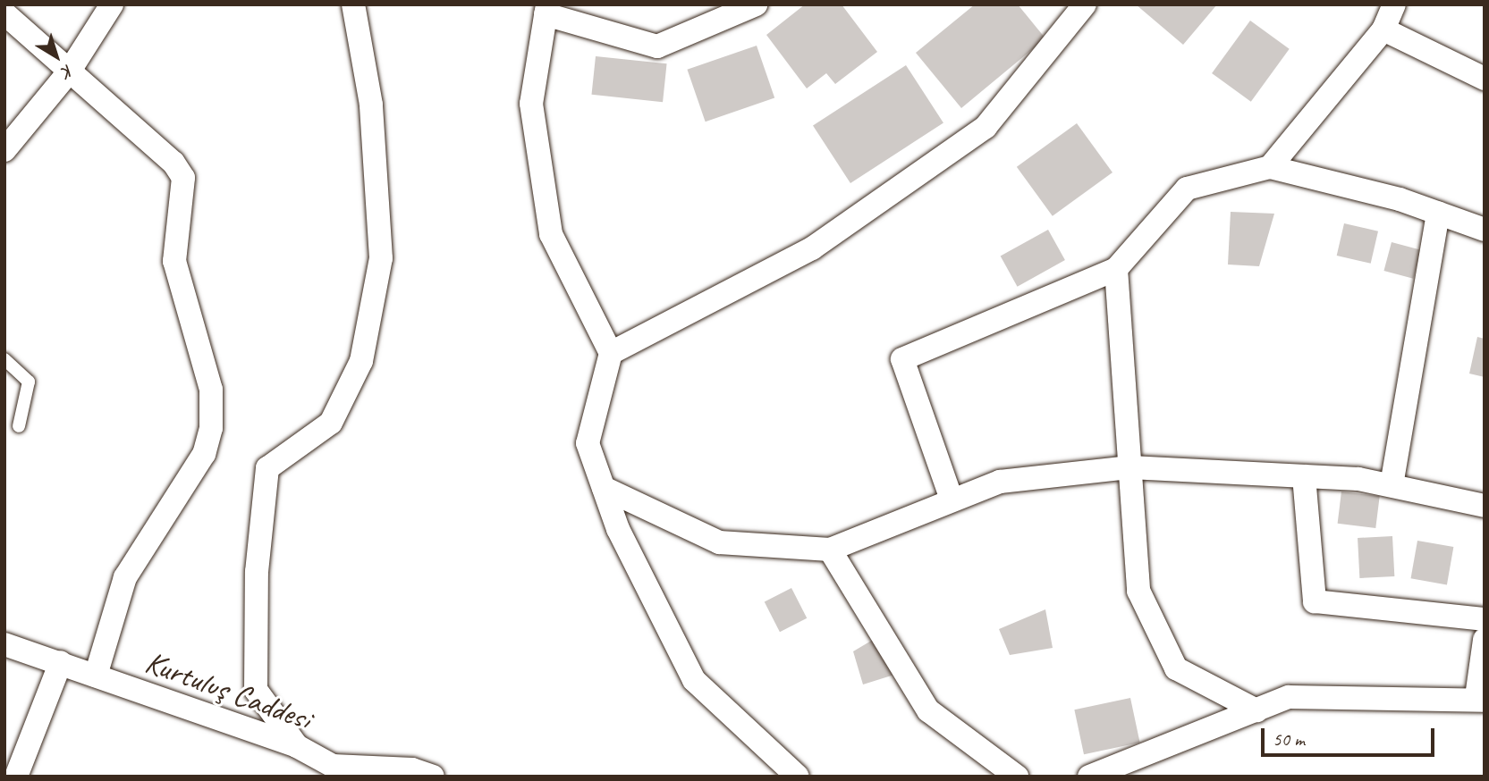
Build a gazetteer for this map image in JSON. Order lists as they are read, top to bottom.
{
  "streets": {
    "street": ["Kurtuluş Caddesi"]
  },
  "scale_bar": "50 m",
  "north": "bottom right"
}
